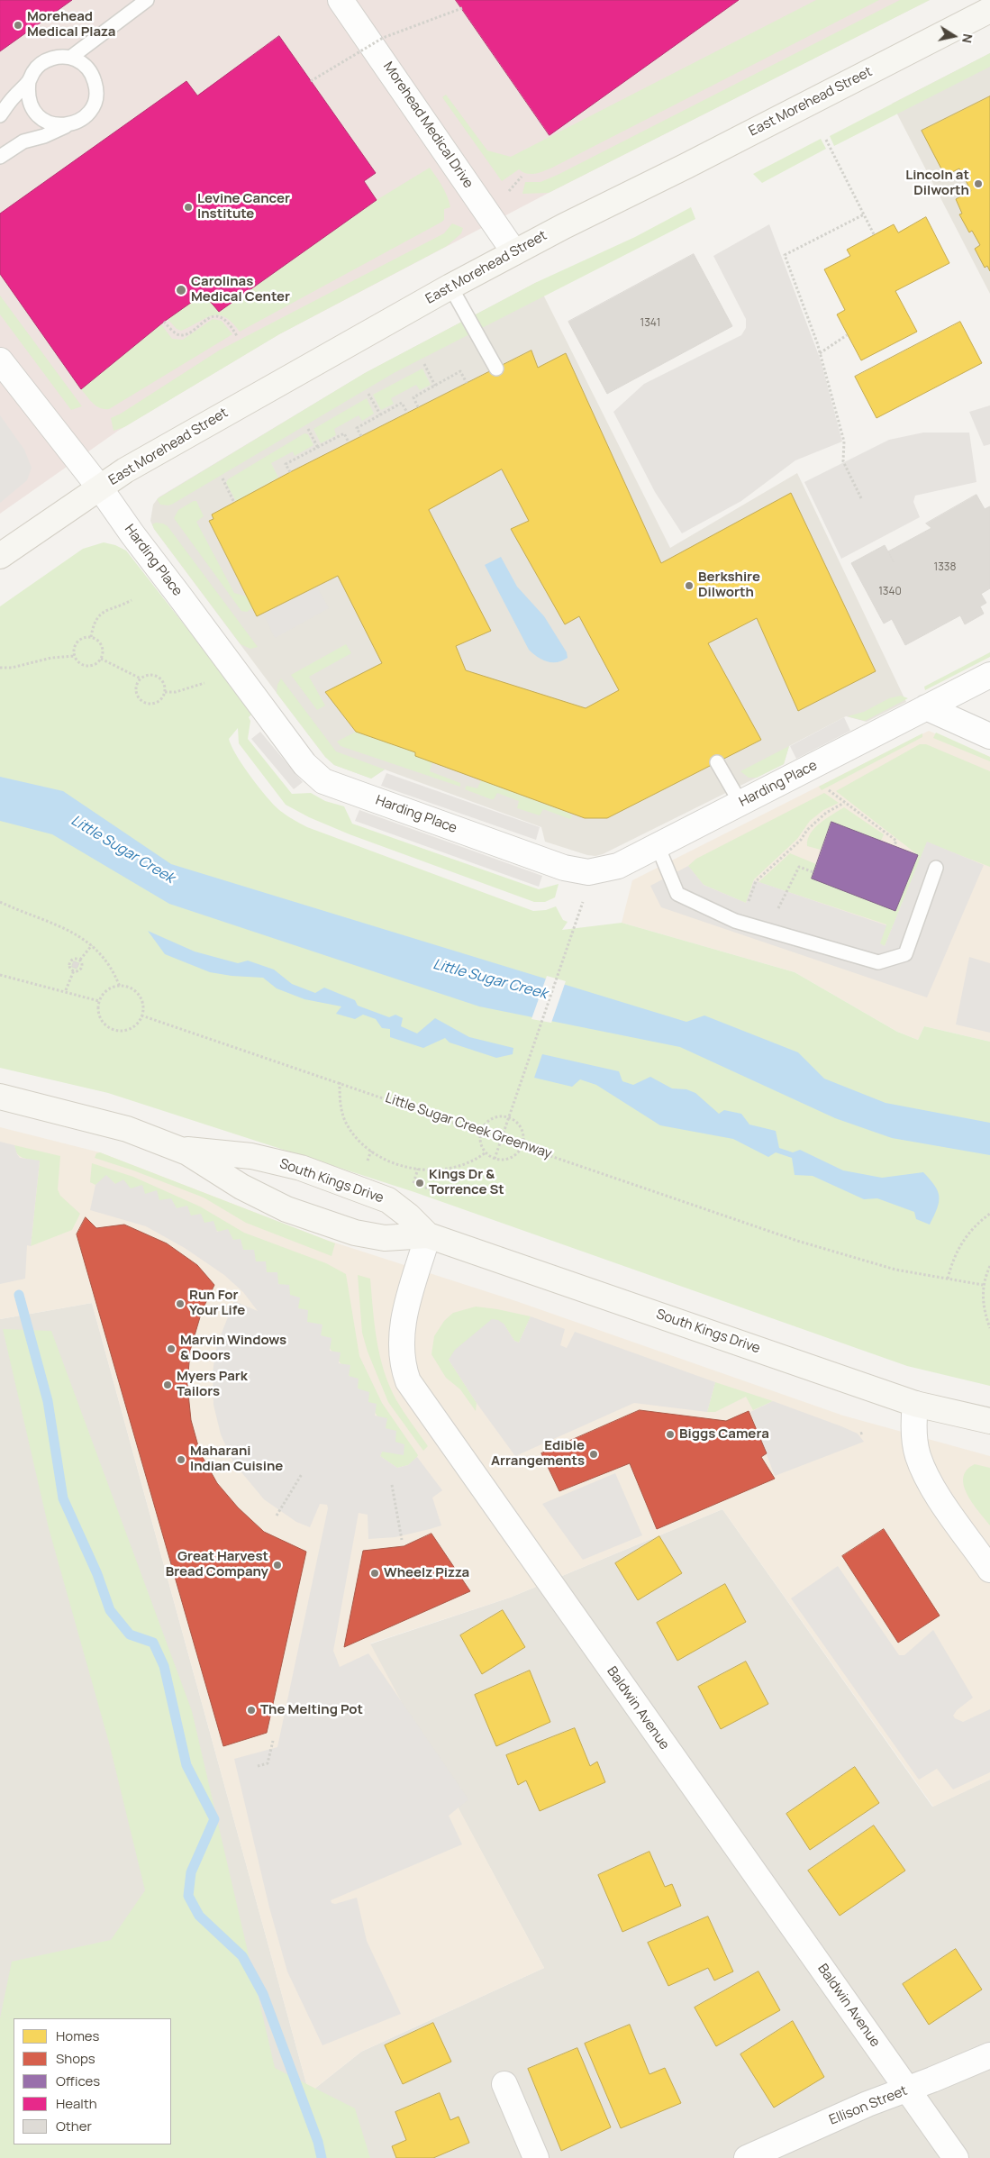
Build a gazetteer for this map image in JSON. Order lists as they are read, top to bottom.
{
  "streets": {
    "main road": ["East Morehead Street", "South Kings Drive"],
    "street": [
      "Morehead Medical Drive",
      "Harding Place",
      "Baldwin Avenue",
      "Ellison Street"
    ],
    "path": ["Little Sugar Creek Greenway"]
  },
  "crossings": [
    ["East Morehead Street", "Morehead Medical Drive"],
    ["East Morehead Street", "Harding Place"],
    ["South Kings Drive", "Baldwin Avenue"],
    ["Baldwin Avenue", "Ellison Street"]
  ],
  "water": ["Little Sugar Creek"],
  "places": [
    "Morehead Medical Plaza",
    "Lincoln at Dilworth",
    "Levine Cancer Institute",
    "Carolinas Medical Center",
    "Berkshire Dilworth",
    "Kings Dr & Torrence St",
    "Run For Your Life",
    "Marvin Windows & Doors",
    "Myers Park Tailors",
    "Biggs Camera",
    "Edible Arrangements",
    "Maharani Indian Cuisine",
    "Great Harvest Bread Company",
    "Wheelz Pizza",
    "The Melting Pot"
  ],
  "house_numbers": ["1341", "1338", "1340"],
  "legend": [
    "Homes",
    "Shops",
    "Offices",
    "Health",
    "Other"
  ],
  "north": "right"
}
